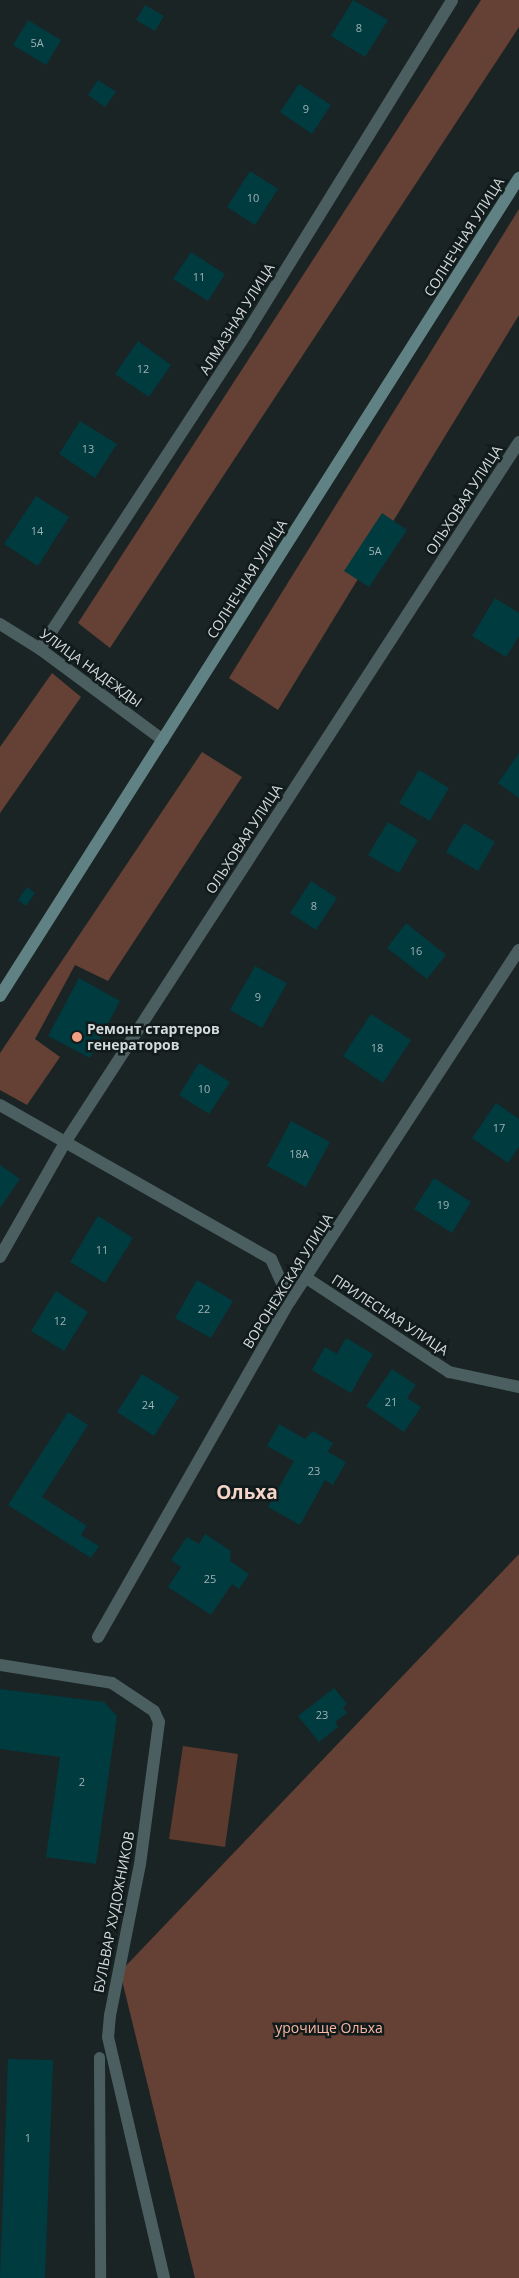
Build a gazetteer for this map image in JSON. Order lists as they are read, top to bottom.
{
  "streets": {
    "street": [
      "СОЛНЕЧНАЯ УЛИЦА",
      "АЛМАЗНАЯ УЛИЦА",
      "ОЛЬХОВАЯ УЛИЦА",
      "УЛИЦА НАДЕЖДЫ",
      "ВОРОНЕЖСКАЯ УЛИЦА",
      "ПРИЛЕСНАЯ УЛИЦА",
      "БУЛЬВАР ХУДОЖНИКОВ"
    ]
  },
  "crossings": [
    ["СОЛНЕЧНАЯ УЛИЦА", "УЛИЦА НАДЕЖДЫ"],
    ["АЛМАЗНАЯ УЛИЦА", "УЛИЦА НАДЕЖДЫ"],
    ["ВОРОНЕЖСКАЯ УЛИЦА", "ПРИЛЕСНАЯ УЛИЦА"]
  ],
  "districts": ["Ольха"],
  "parks": ["урочище Ольха"],
  "places": ["Ремонт стартеров генераторов"],
  "house_numbers": [
    "8",
    "5А",
    "9",
    "10",
    "11",
    "12",
    "13",
    "14",
    "5А",
    "8",
    "16",
    "9",
    "18",
    "10",
    "17",
    "18А",
    "19",
    "11",
    "22",
    "12",
    "21",
    "24",
    "23",
    "25",
    "23",
    "2",
    "1"
  ]
}
